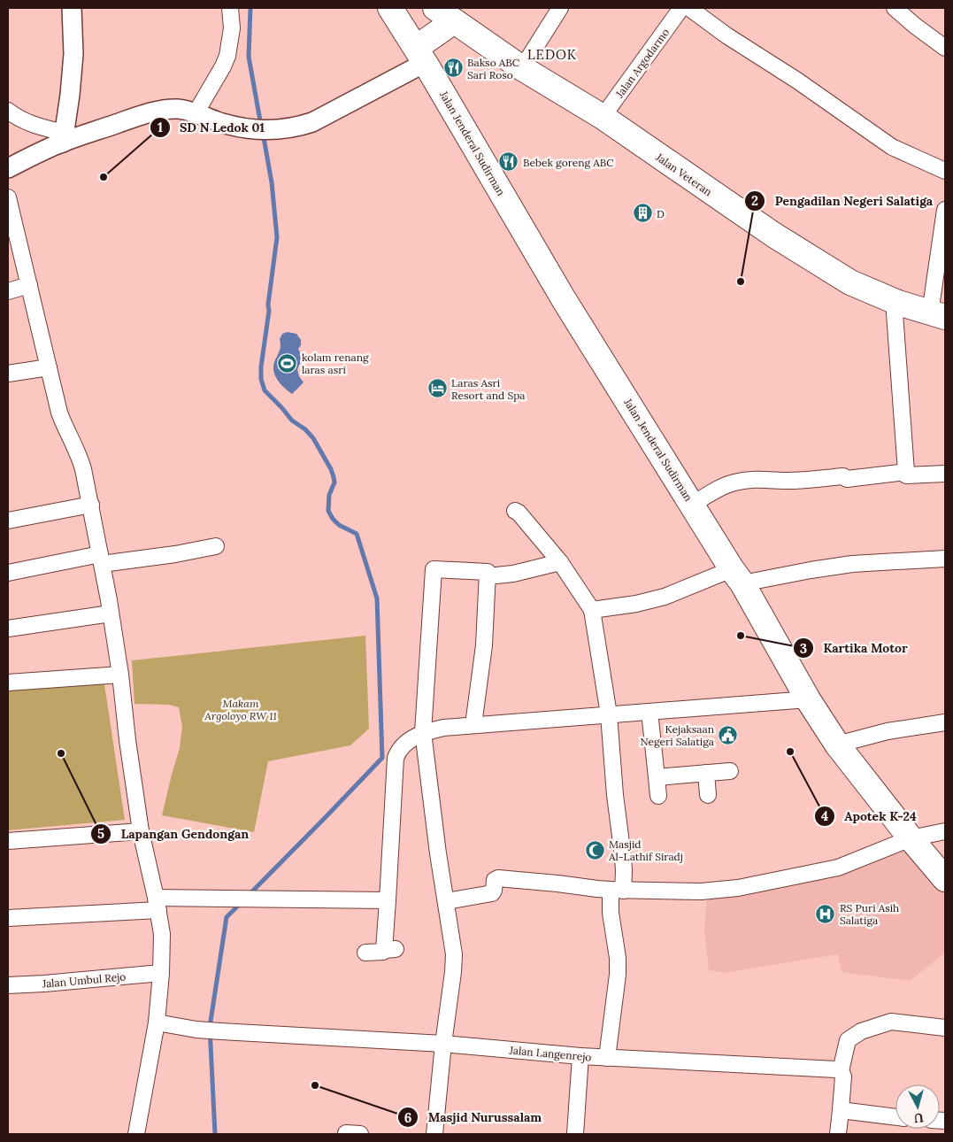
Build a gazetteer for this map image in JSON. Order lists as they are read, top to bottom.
{
  "streets": {
    "main road": ["Jalan Jenderal Sudirman", "Jalan Veteran"],
    "street": ["Jalan Argodarmo", "Jalan Umbul Rejo", "Jalan Langenrejo"]
  },
  "crossings": [
    ["Jalan Argodarmo", "Jalan Veteran"]
  ],
  "districts": ["LEDOK"],
  "parks": ["Makam Argoloyo RW 11"],
  "places": {
    "restaurant": ["Bakso ABC Sari Roso", "Bebek goreng ABC"],
    "other": [
      "SD N Ledok 01",
      "Pengadilan Negeri Salatiga",
      "Kartika Motor",
      "Apotek K-24",
      "Lapangan Gendongan",
      "Masjid Nurussalam"
    ],
    "building": ["D"],
    "sports": ["kolam renang laras asri"],
    "hotel": ["Laras Asri Resort and Spa"],
    "public building": ["Kejaksaan Negeri Salatiga"],
    "mosque": ["Masjid Al-Lathif Siradj"],
    "hospital": ["RS Puri Asih Salatiga"]
  },
  "north": "bottom"
}
